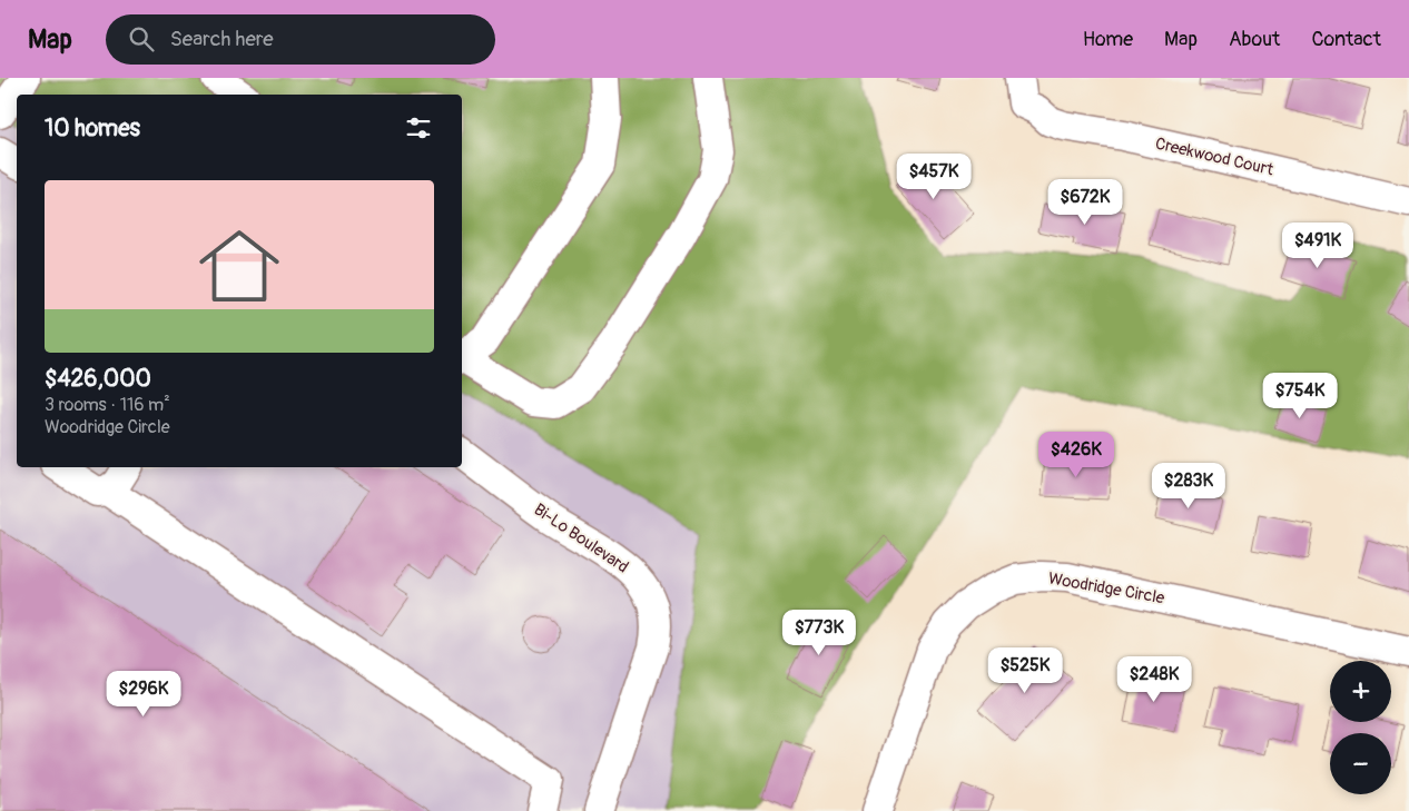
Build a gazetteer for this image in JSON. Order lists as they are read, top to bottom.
{
  "streets": {
    "street": ["Creekwood Court", "Bi-Lo Boulevard", "Woodridge Circle"]
  },
  "page": {
    "header": "Map",
    "search": "Search here",
    "nav": [
      "Home",
      "Map",
      "About",
      "Contact"
    ],
    "heading": "10 homes",
    "price": [
      "$457K",
      "$672K",
      "$491K",
      "$754K",
      "$426K",
      "$283K",
      "$773K",
      "$525K",
      "$248K",
      "$296K"
    ],
    "list": [
      {
        "name": "$426,000",
        "note": "3 rooms · 116 m² · Woodridge Circle"
      }
    ],
    "map_buttons": ["+", "−"]
  }
}
